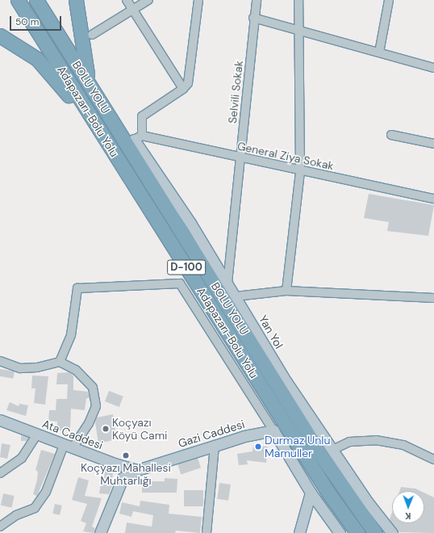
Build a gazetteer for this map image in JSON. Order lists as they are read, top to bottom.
{
  "streets": {
    "highway": ["BOLU YOLU", "Adapazarı-Bolu Yolu", "D-100"],
    "street": [
      "Selvili Sokak",
      "General Ziya Sokak",
      "Yan Yol",
      "Gazi Caddesi",
      "Ata Caddesi"
    ]
  },
  "crossings": [
    ["Selvili Sokak", "General Ziya Sokak"],
    ["Selvili Sokak", "Yan Yol"],
    ["General Ziya Sokak", "Yan Yol"],
    ["Gazi Caddesi", "Ata Caddesi"]
  ],
  "places": ["Koçyazı Köyü Cami", "Durmaz Unlu Mamuller", "Koçyazı Mahallesi Muhtarlığı"],
  "scale_bar": "50 m",
  "north": "bottom"
}
